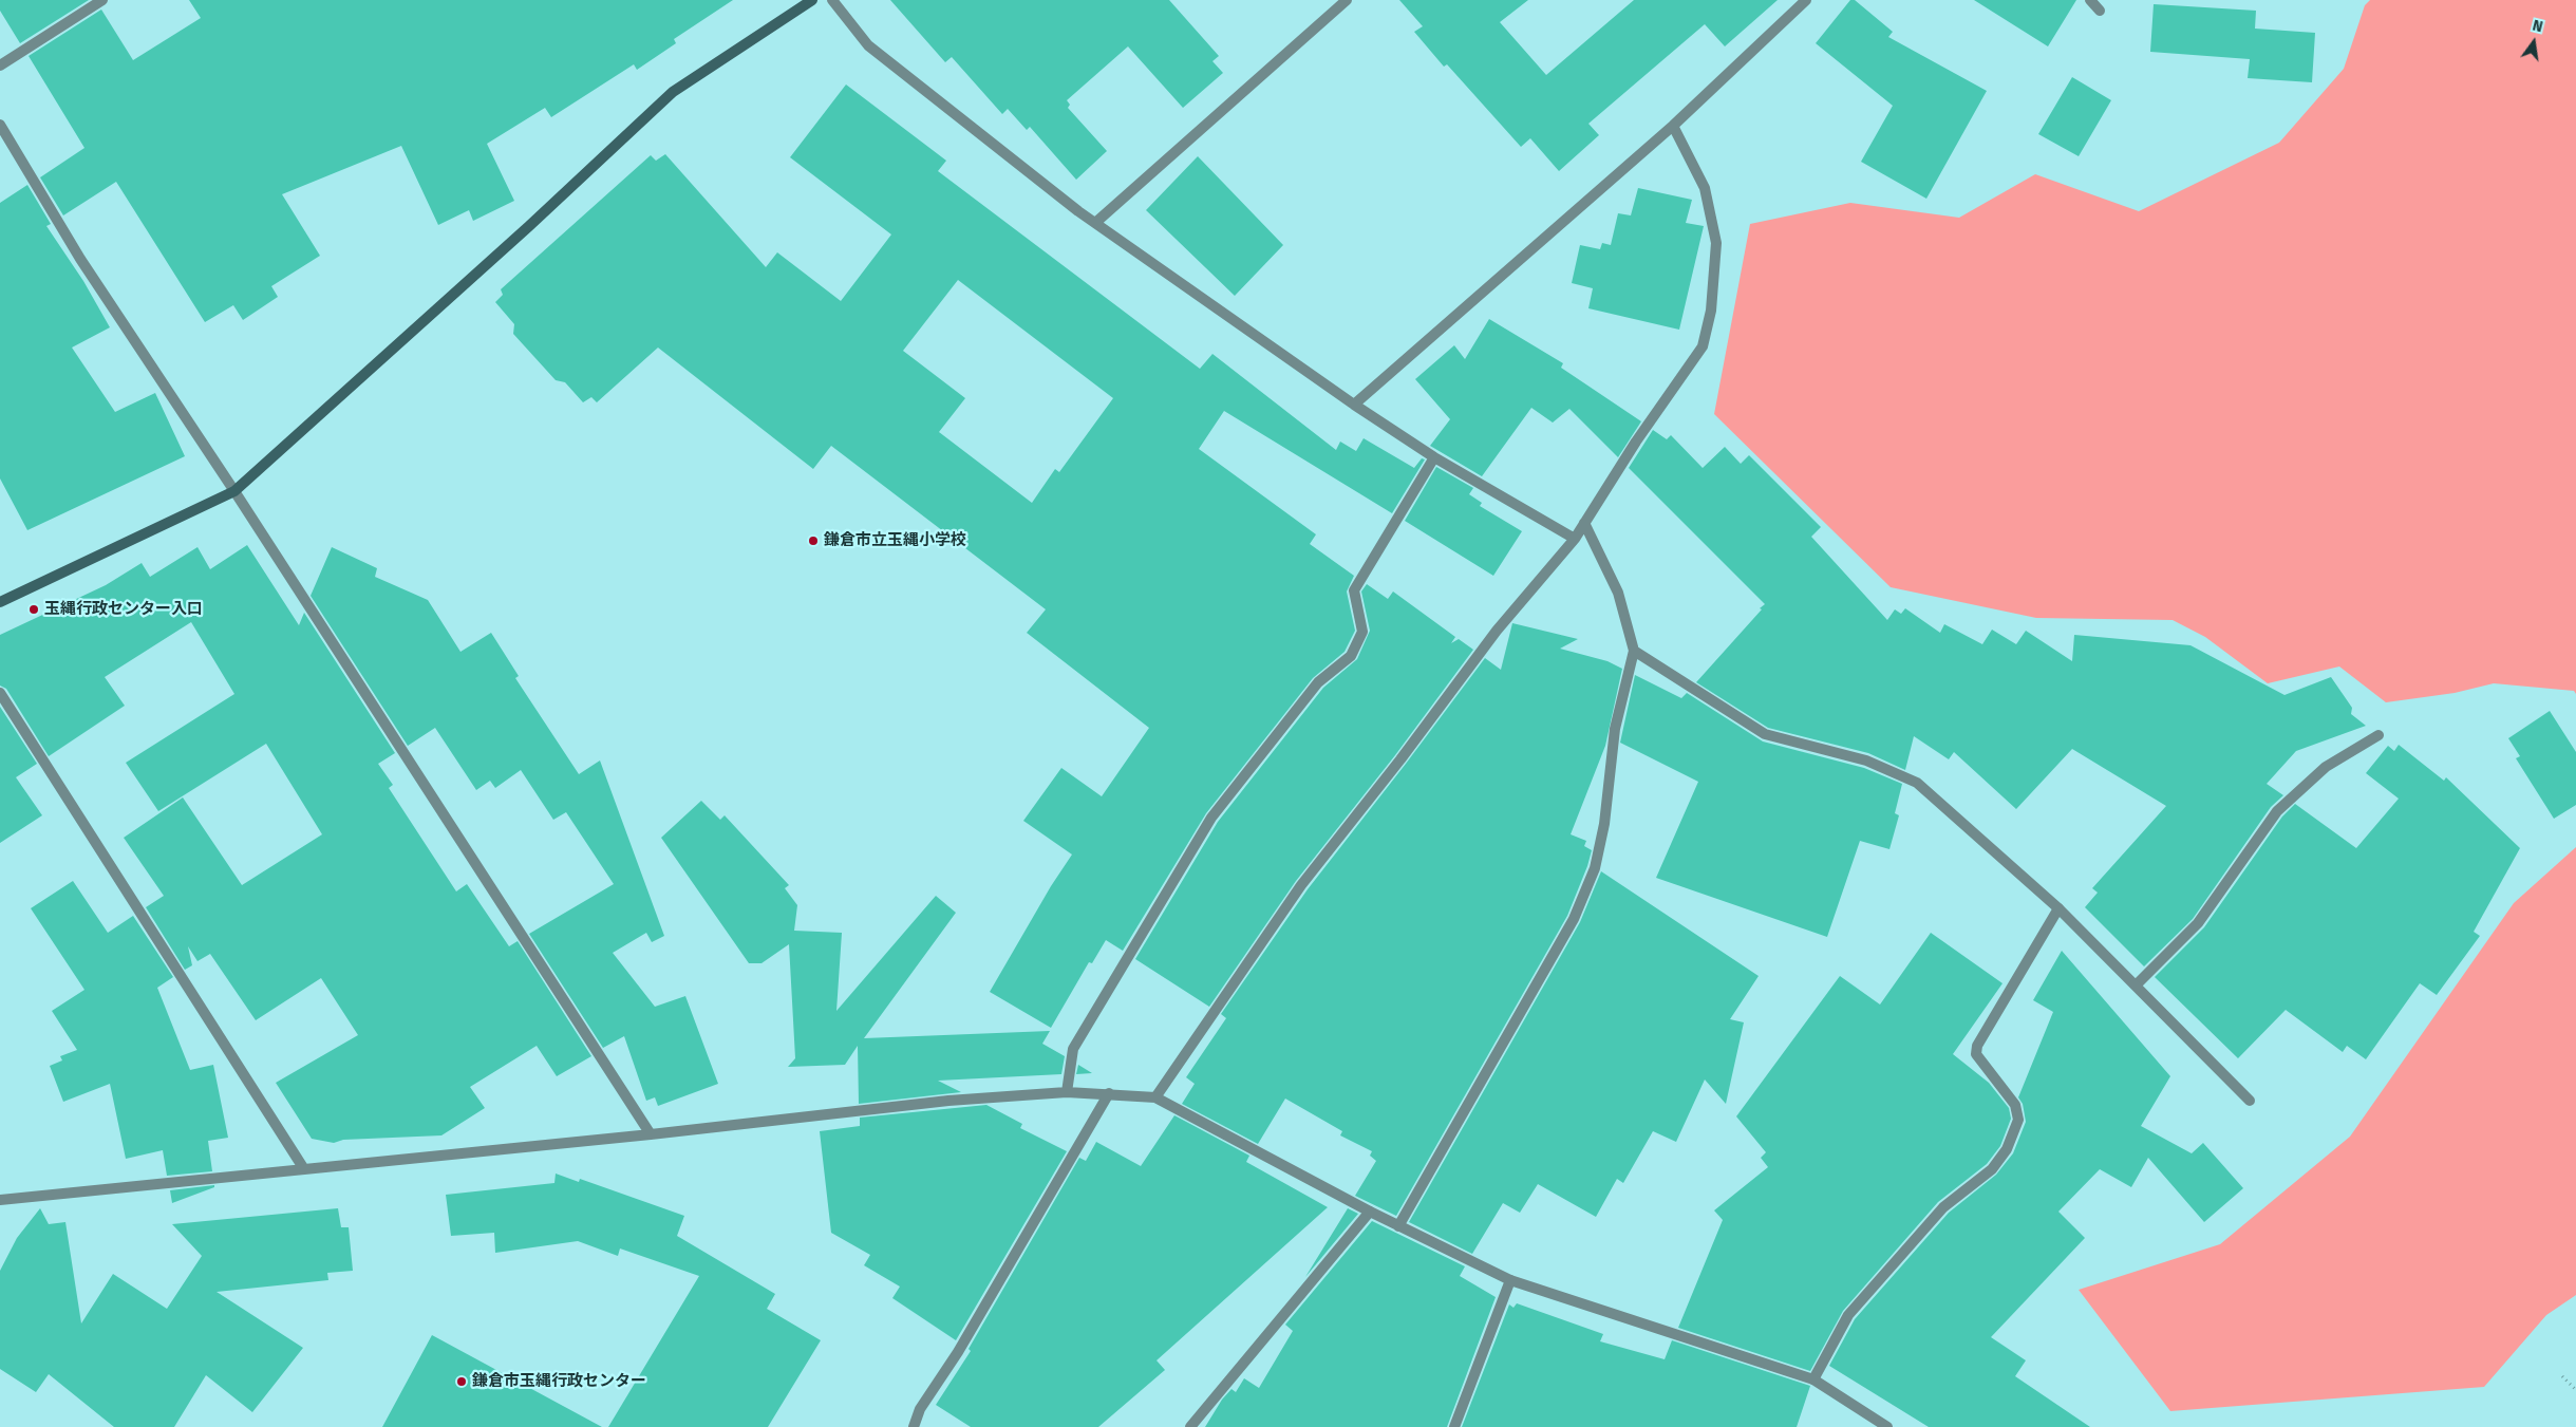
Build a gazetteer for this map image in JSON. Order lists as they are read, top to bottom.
{
  "places": ["鎌倉市立玉縄小学校", "玉縄行政センター入口", "鎌倉市玉縄行政センター"],
  "north": "top"
}
